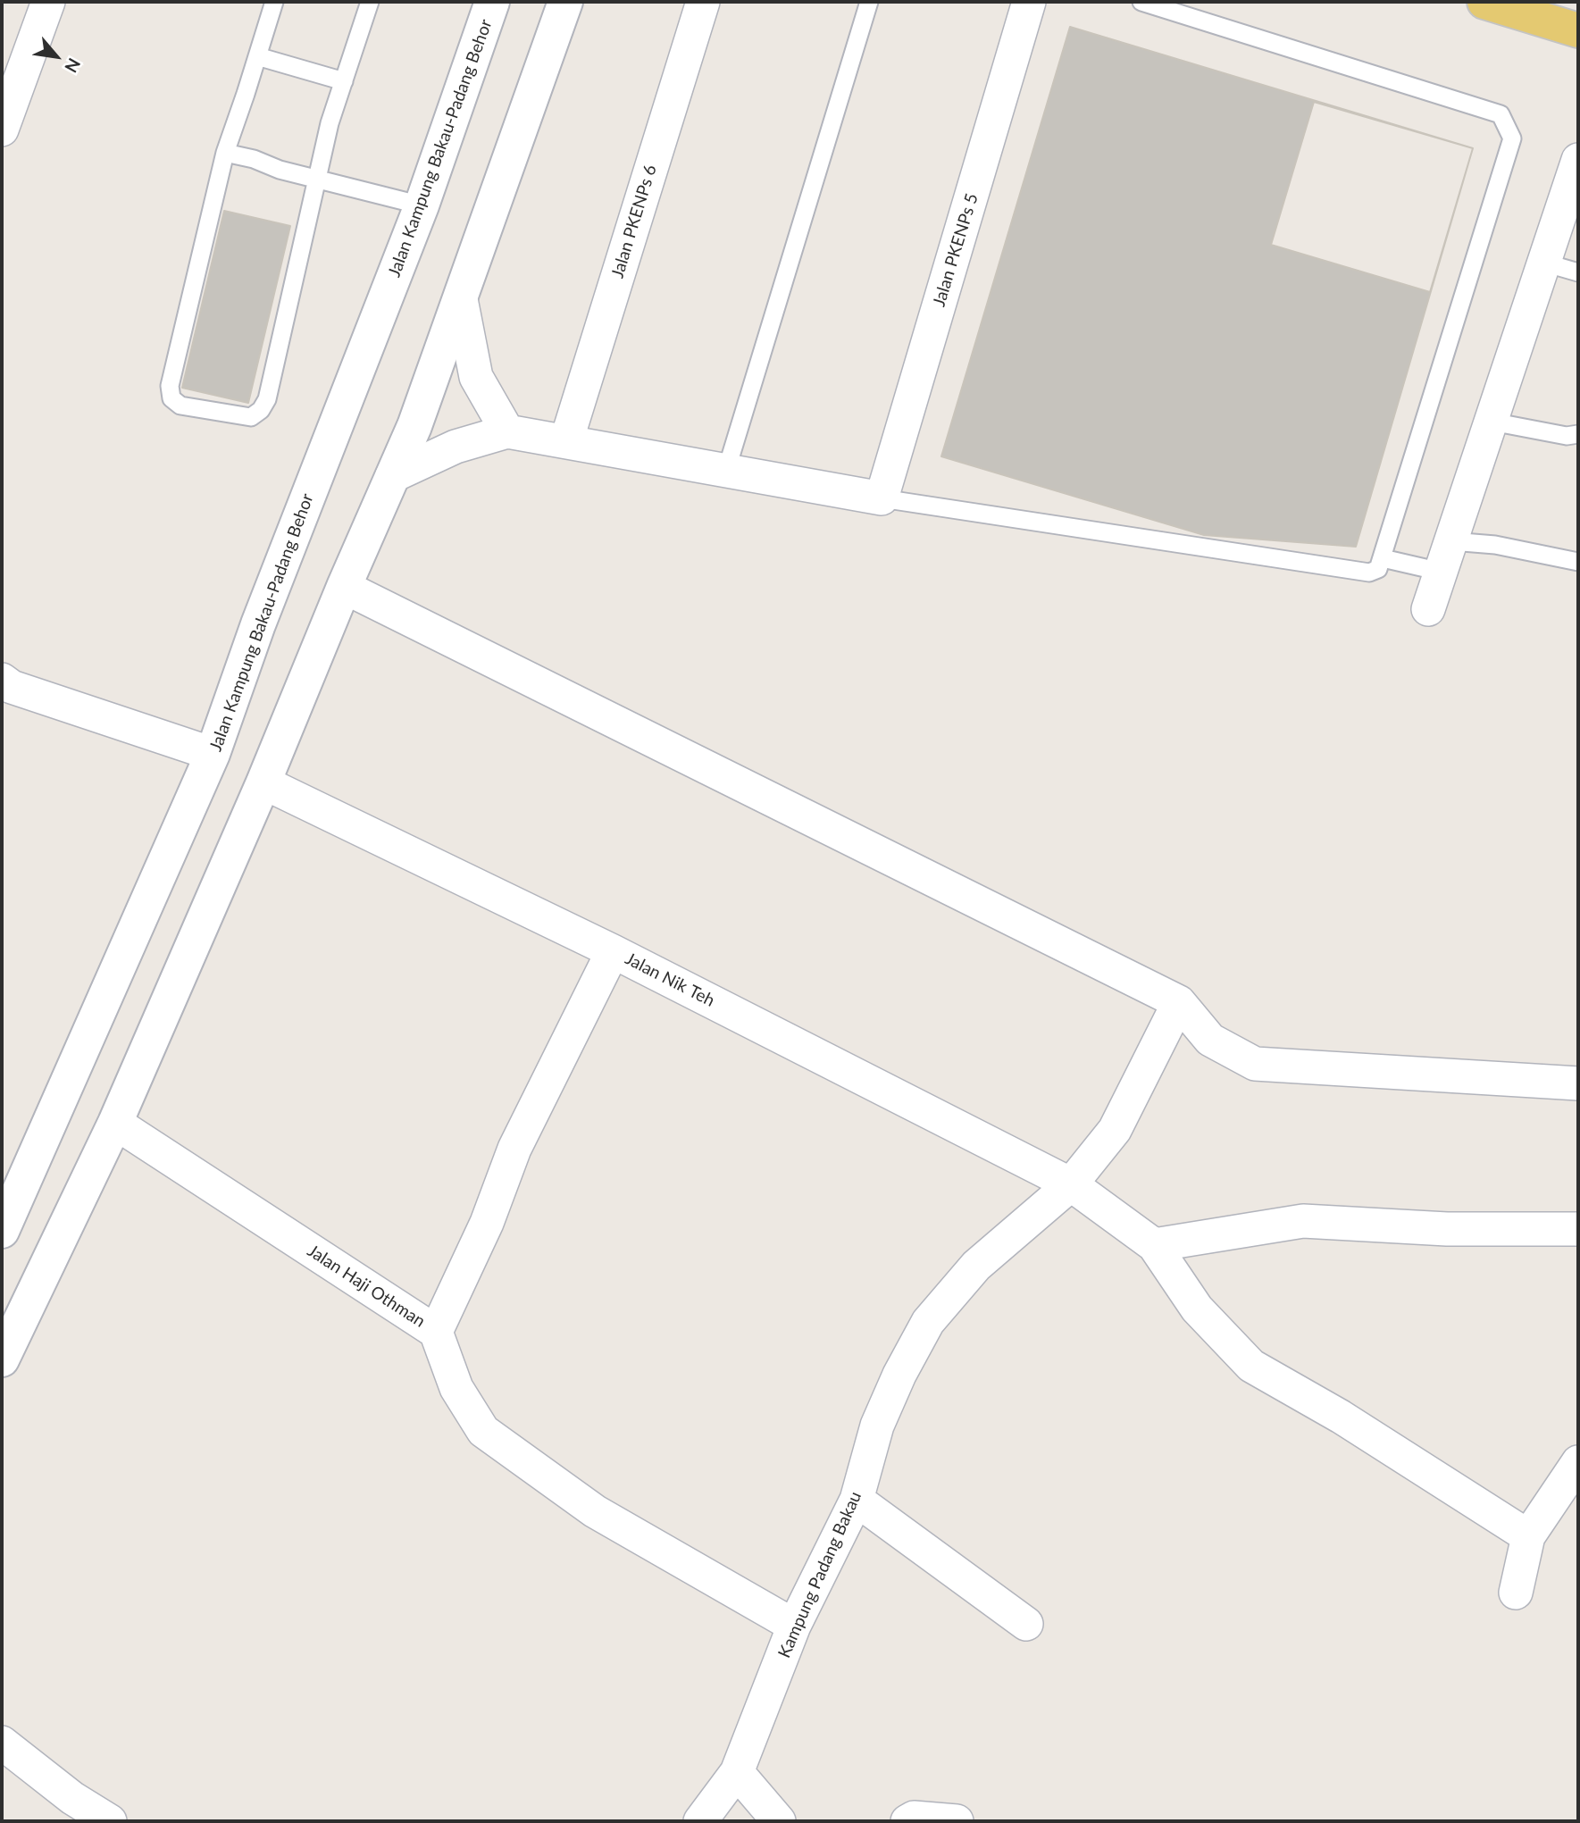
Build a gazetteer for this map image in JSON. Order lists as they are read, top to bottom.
{
  "streets": {
    "street": [
      "Jalan Kampung Bakau-Padang Behor",
      "Jalan PKENPs 6",
      "Jalan PKENPs 5",
      "Jalan Nik Teh",
      "Jalan Haji Othman",
      "Kampung Padang Bakau"
    ]
  },
  "crossings": [
    ["Jalan Nik Teh", "Kampung Padang Bakau"],
    ["Jalan Haji Othman", "Kampung Padang Bakau"]
  ],
  "north": "bottom right"
}
